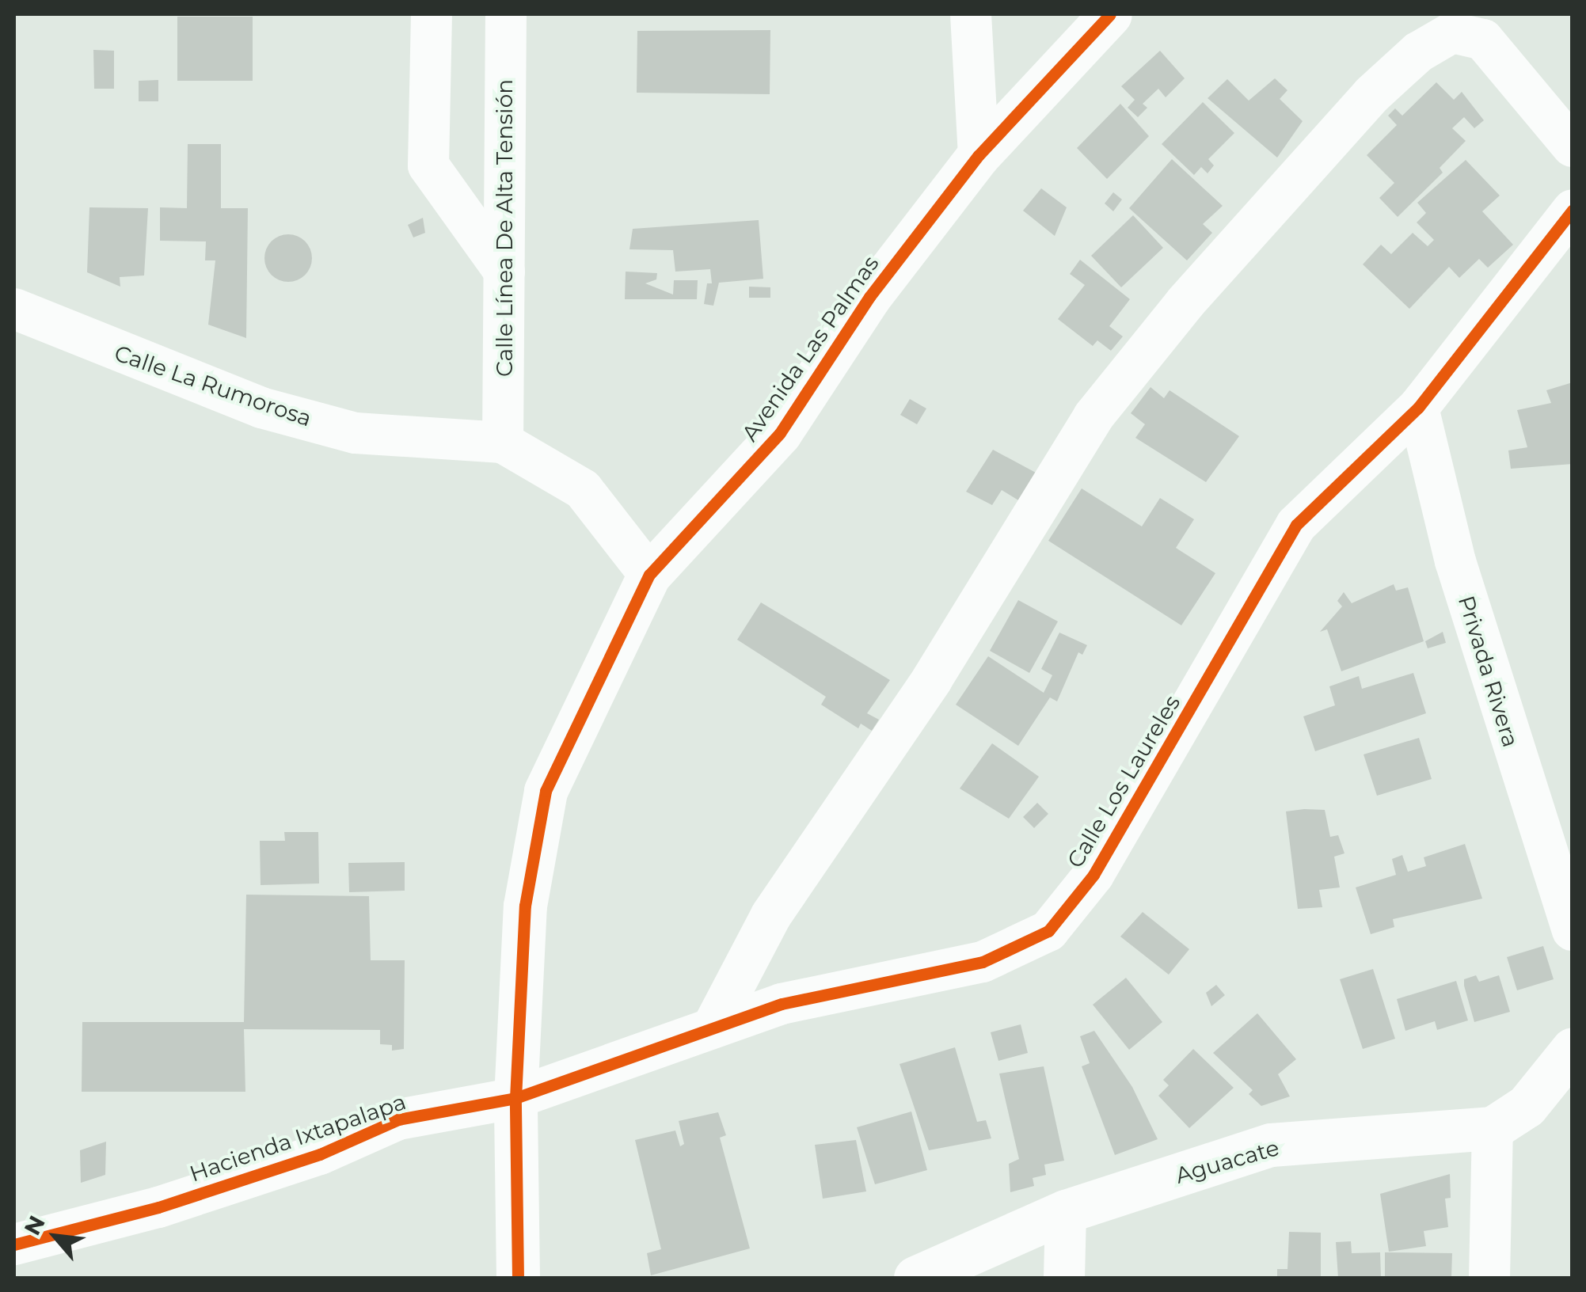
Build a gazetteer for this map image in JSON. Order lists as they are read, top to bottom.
{
  "streets": {
    "street": [
      "Calle Línea De Alta Tensión",
      "Avenida Las Palmas",
      "Calle La Rumorosa",
      "Privada Rivera",
      "Calle Los Laureles",
      "Hacienda Ixtapalapa",
      "Aguacate"
    ]
  },
  "crossings": [
    ["Calle Línea De Alta Tensión", "Calle La Rumorosa"],
    ["Avenida Las Palmas", "Calle La Rumorosa"],
    ["Avenida Las Palmas", "Calle Los Laureles"],
    ["Avenida Las Palmas", "Hacienda Ixtapalapa"],
    ["Privada Rivera", "Calle Los Laureles"],
    ["Calle Los Laureles", "Hacienda Ixtapalapa"]
  ],
  "north": "top left"
}
